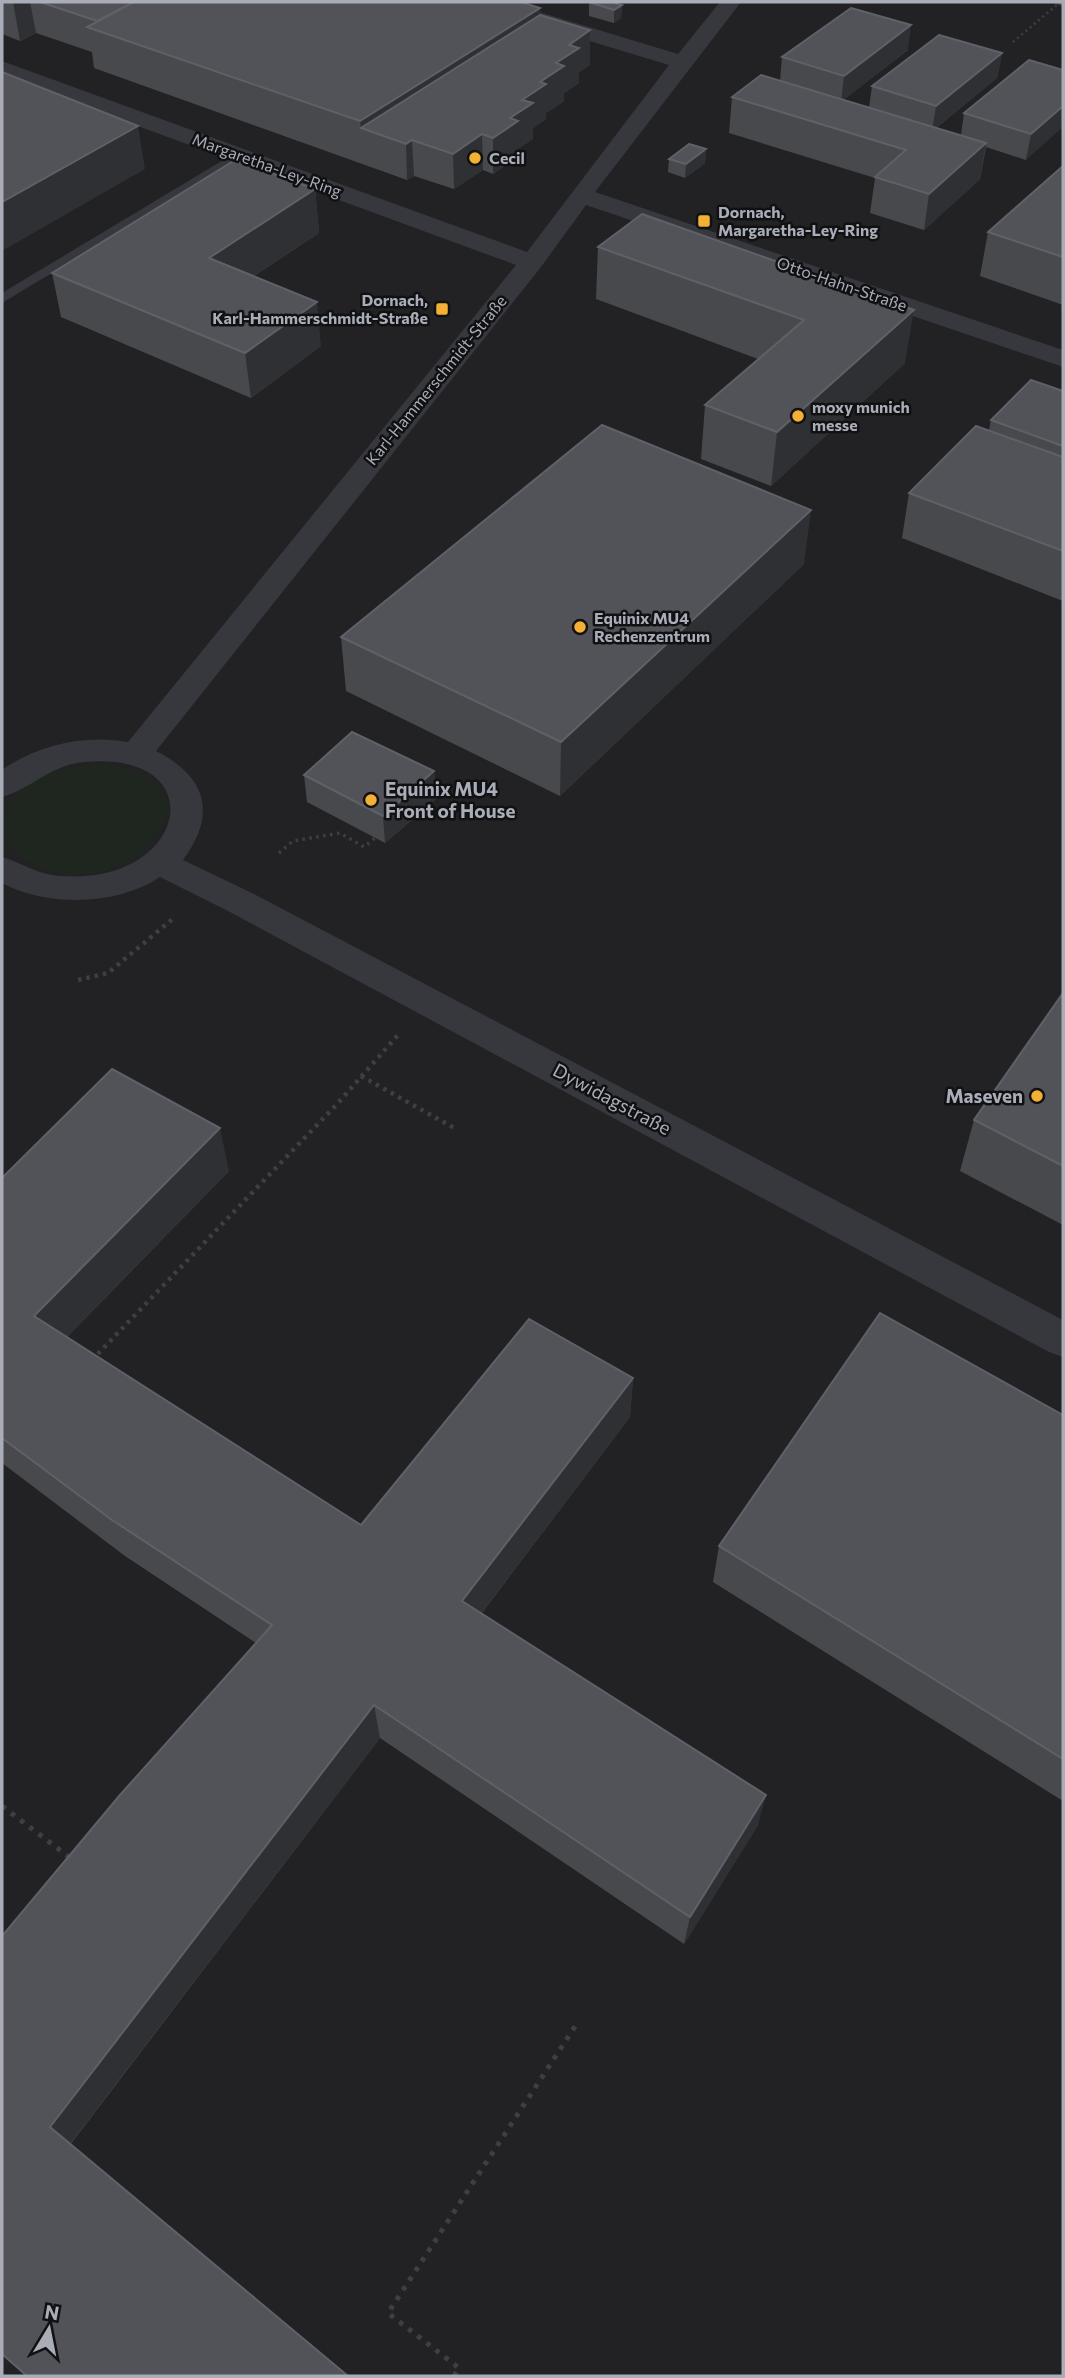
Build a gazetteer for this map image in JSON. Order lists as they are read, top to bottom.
{
  "streets": {
    "street": [
      "Margaretha-Ley-Ring",
      "Otto-Hahn-Straße",
      "Karl-Hammerschmidt-Straße",
      "Dywidagstraße"
    ]
  },
  "crossings": [
    ["Margaretha-Ley-Ring", "Karl-Hammerschmidt-Straße"],
    ["Otto-Hahn-Straße", "Karl-Hammerschmidt-Straße"]
  ],
  "places": {
    "other": [
      "Cecil",
      "moxy munich messe",
      "Equinix MU4 Rechenzentrum",
      "Equinix MU4 Front of House",
      "Maseven"
    ],
    "transit": ["Dornach, Margaretha-Ley-Ring", "Dornach, Karl-Hammerschmidt-Straße"]
  },
  "north": "top"
}
